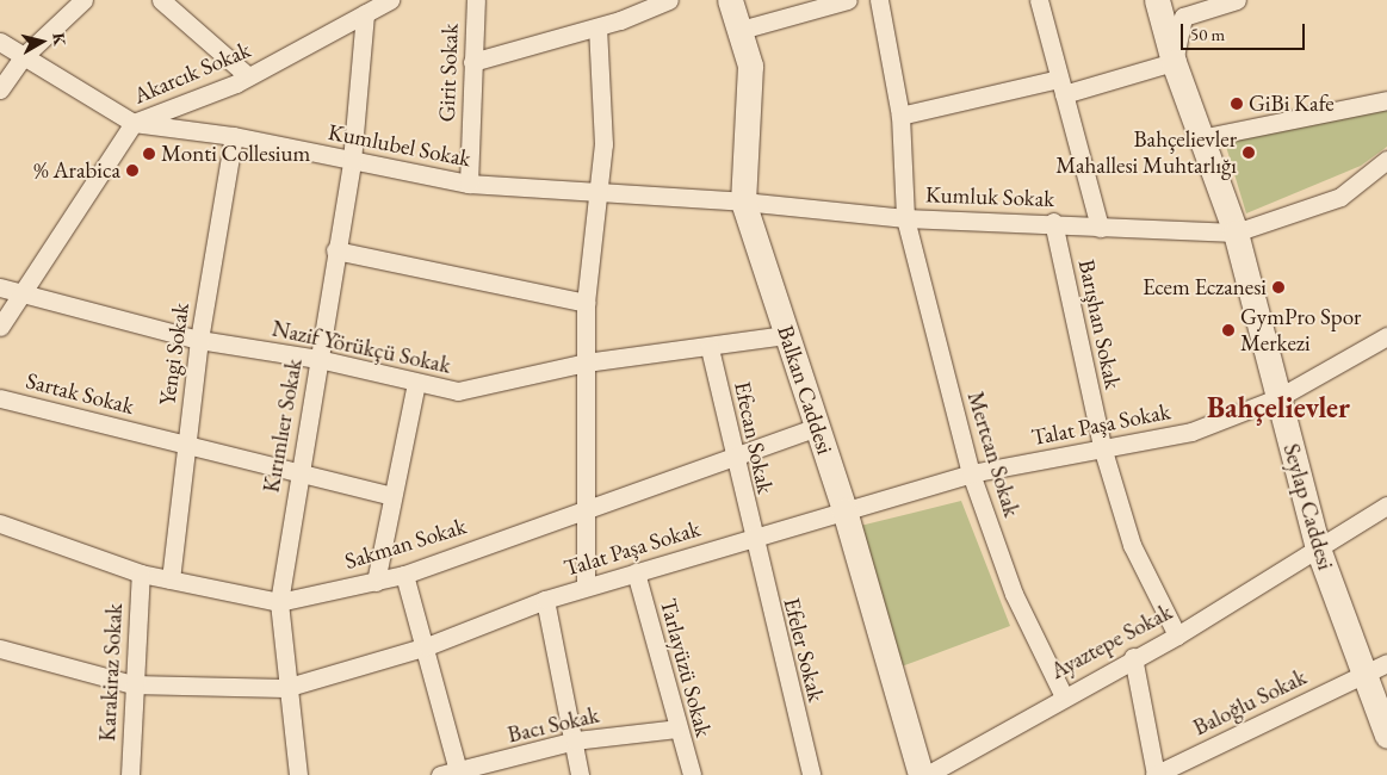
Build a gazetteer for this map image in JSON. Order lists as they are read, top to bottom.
{
  "streets": {
    "main road": ["Balkan Caddesi", "Seylap Caddesi"],
    "street": [
      "Akarcık Sokak",
      "Girit Sokak",
      "Kumlubel Sokak",
      "Kumluk Sokak",
      "Barışhan Sokak",
      "Nazif Yörükçü Sokak",
      "Yengi Sokak",
      "Sartak Sokak",
      "Talat Paşa Sokak",
      "Kırımlıer Sokak",
      "Efecan Sokak",
      "Mertcan Sokak",
      "Sakman Sokak",
      "Ayaztepe Sokak",
      "Efeler Sokak",
      "Tarlayüzü Sokak",
      "Karakiraz Sokak",
      "Baloğlu Sokak",
      "Bacı Sokak"
    ]
  },
  "crossings": [
    ["Akarcık Sokak", "Kumlubel Sokak"],
    ["Akarcık Sokak", "Nazif Yörükçü Sokak"],
    ["Akarcık Sokak", "Kırımlıer Sokak"],
    ["Girit Sokak", "Kumlubel Sokak"],
    ["Kumlubel Sokak", "Kumluk Sokak"],
    ["Kumlubel Sokak", "Yengi Sokak"],
    ["Kumlubel Sokak", "Balkan Caddesi"],
    ["Kumlubel Sokak", "Kırımlıer Sokak"],
    ["Kumluk Sokak", "Barışhan Sokak"],
    ["Kumluk Sokak", "Balkan Caddesi"],
    ["Kumluk Sokak", "Mertcan Sokak"],
    ["Kumluk Sokak", "Seylap Caddesi"],
    ["Barışhan Sokak", "Talat Paşa Sokak"],
    ["Barışhan Sokak", "Ayaztepe Sokak"],
    ["Nazif Yörükçü Sokak", "Yengi Sokak"],
    ["Nazif Yörükçü Sokak", "Balkan Caddesi"],
    ["Nazif Yörükçü Sokak", "Kırımlıer Sokak"],
    ["Nazif Yörükçü Sokak", "Efecan Sokak"],
    ["Yengi Sokak", "Sartak Sokak"],
    ["Yengi Sokak", "Sakman Sokak"],
    ["Balkan Caddesi", "Talat Paşa Sokak"],
    ["Balkan Caddesi", "Sakman Sokak"],
    ["Sartak Sokak", "Kırımlıer Sokak"],
    ["Talat Paşa Sokak", "Kırımlıer Sokak"],
    ["Talat Paşa Sokak", "Efecan Sokak"],
    ["Talat Paşa Sokak", "Mertcan Sokak"],
    ["Talat Paşa Sokak", "Seylap Caddesi"],
    ["Talat Paşa Sokak", "Efeler Sokak"],
    ["Talat Paşa Sokak", "Tarlayüzü Sokak"],
    ["Talat Paşa Sokak", "Karakiraz Sokak"],
    ["Kırımlıer Sokak", "Sakman Sokak"],
    ["Efecan Sokak", "Sakman Sokak"],
    ["Efecan Sokak", "Efeler Sokak"],
    ["Mertcan Sokak", "Ayaztepe Sokak"],
    ["Seylap Caddesi", "Ayaztepe Sokak"],
    ["Seylap Caddesi", "Baloğlu Sokak"],
    ["Sakman Sokak", "Karakiraz Sokak"],
    ["Tarlayüzü Sokak", "Bacı Sokak"]
  ],
  "districts": ["Bahçelievler"],
  "places": [
    "GiBi Kafe",
    "Bahçelievler Mahallesi Muhtarlığı",
    "Monti Collesium",
    "% Arabica",
    "Ecem Eczanesi",
    "GymPro Spor Merkezi"
  ],
  "scale_bar": "50 m",
  "north": "right"
}
